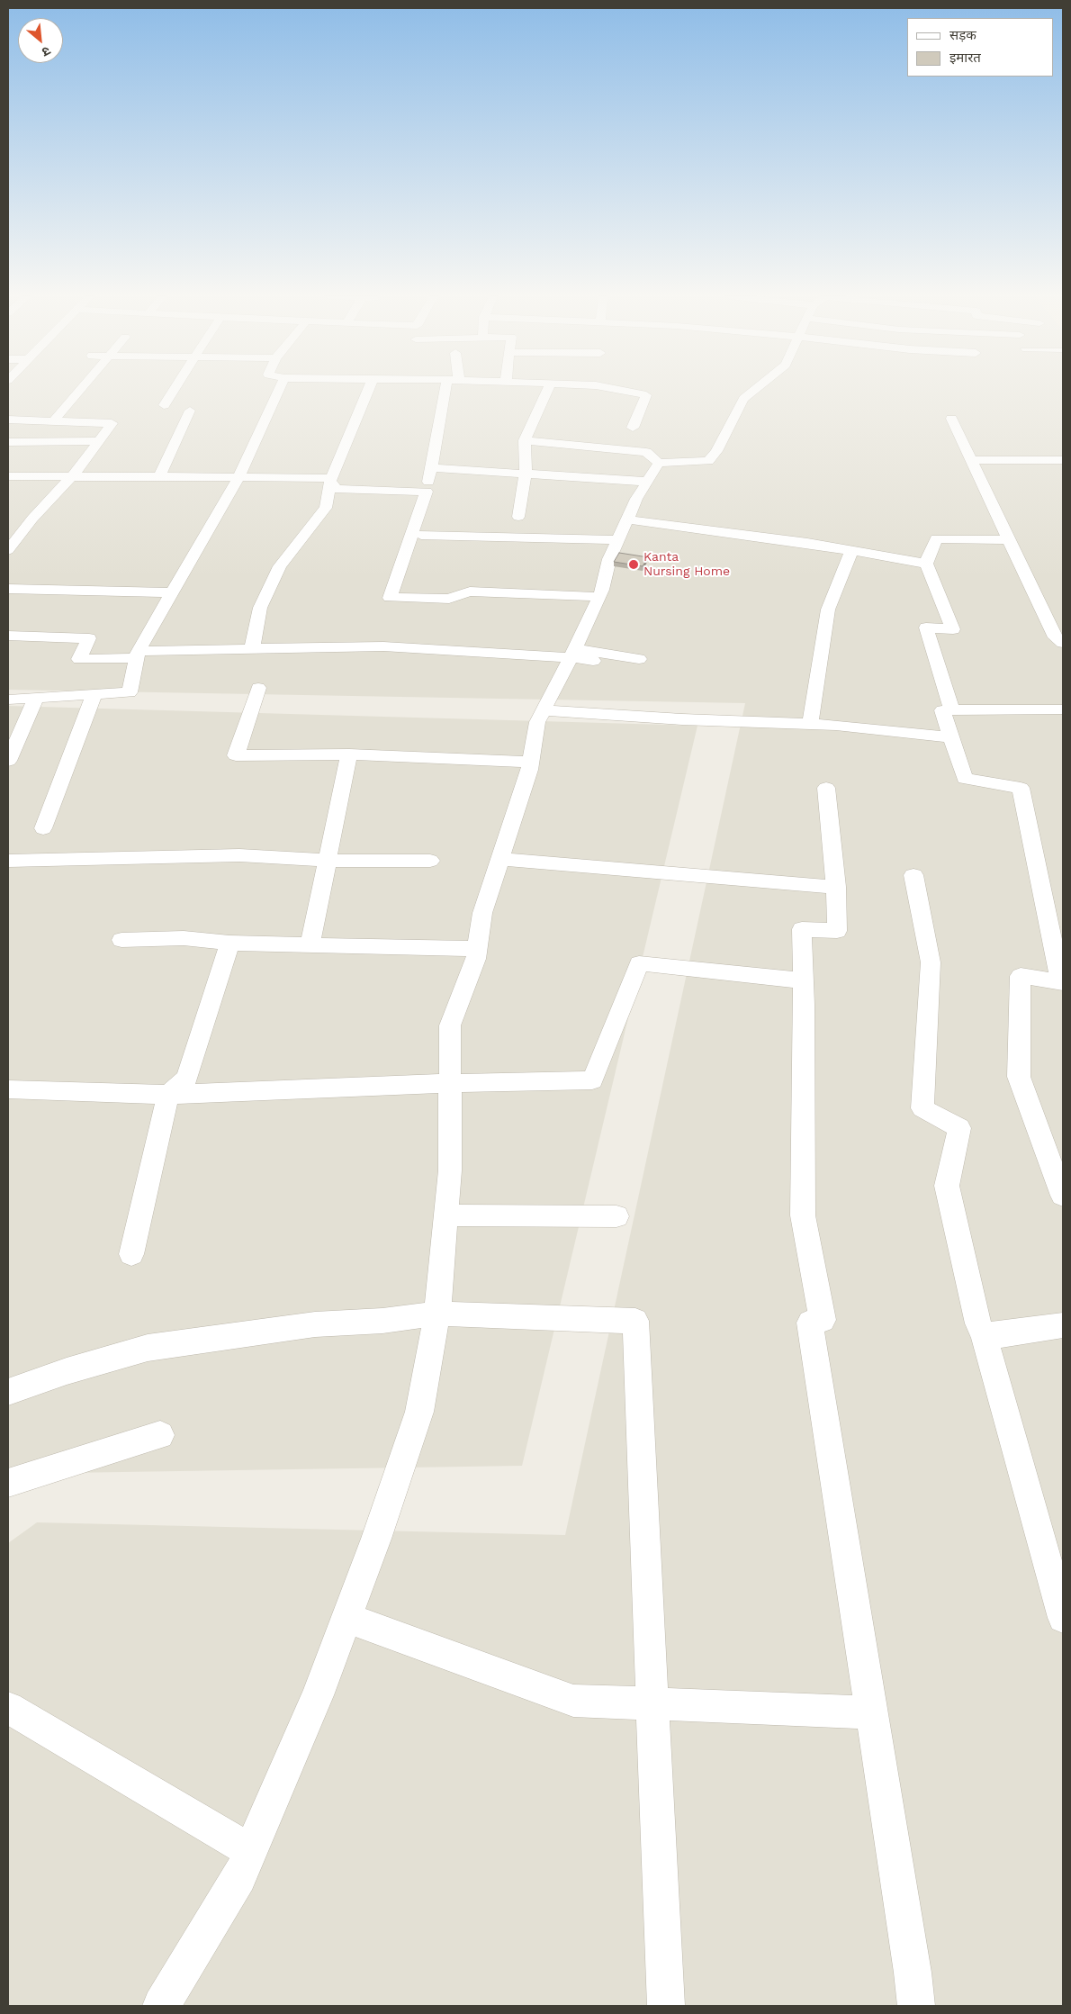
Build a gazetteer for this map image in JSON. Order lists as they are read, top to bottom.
{
  "places": ["Kanta Nursing Home"],
  "legend": ["सड़क", "इमारत"],
  "north": "bottom right"
}
